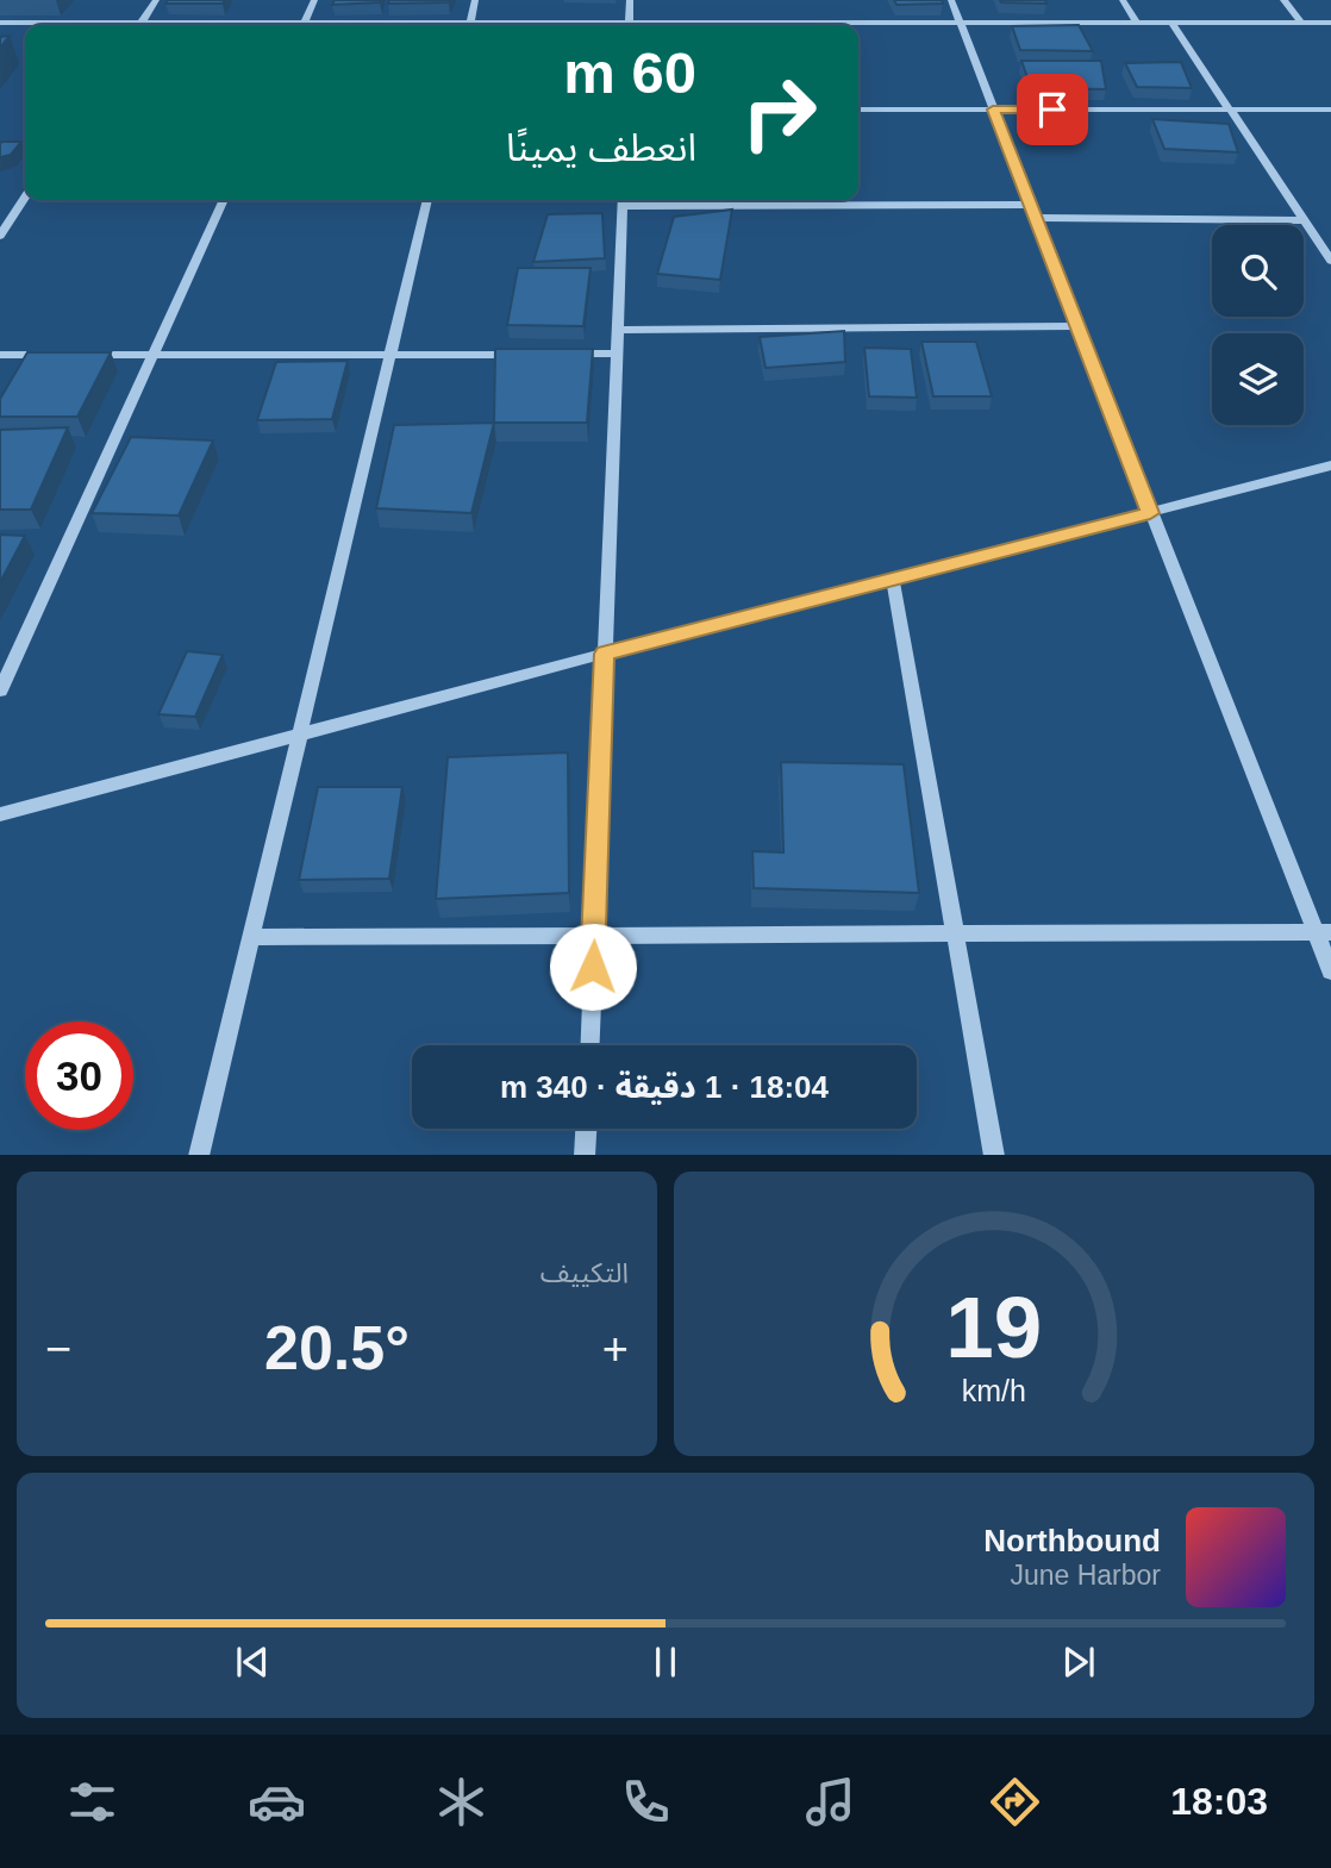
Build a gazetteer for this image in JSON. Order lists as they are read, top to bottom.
{
  "page": {
    "turn": ["60 m", "انعطف يمينًا"],
    "limit": "30",
    "trip": "18:04 · 1 دقيقة · 340 m",
    "tile": "التكييف",
    "heat": ["−", "20.5°", "+"],
    "song": ["Northbound", "June Harbor"],
    "tabs": "18:03",
    "gauge": ["19", "km/h"]
  }
}
